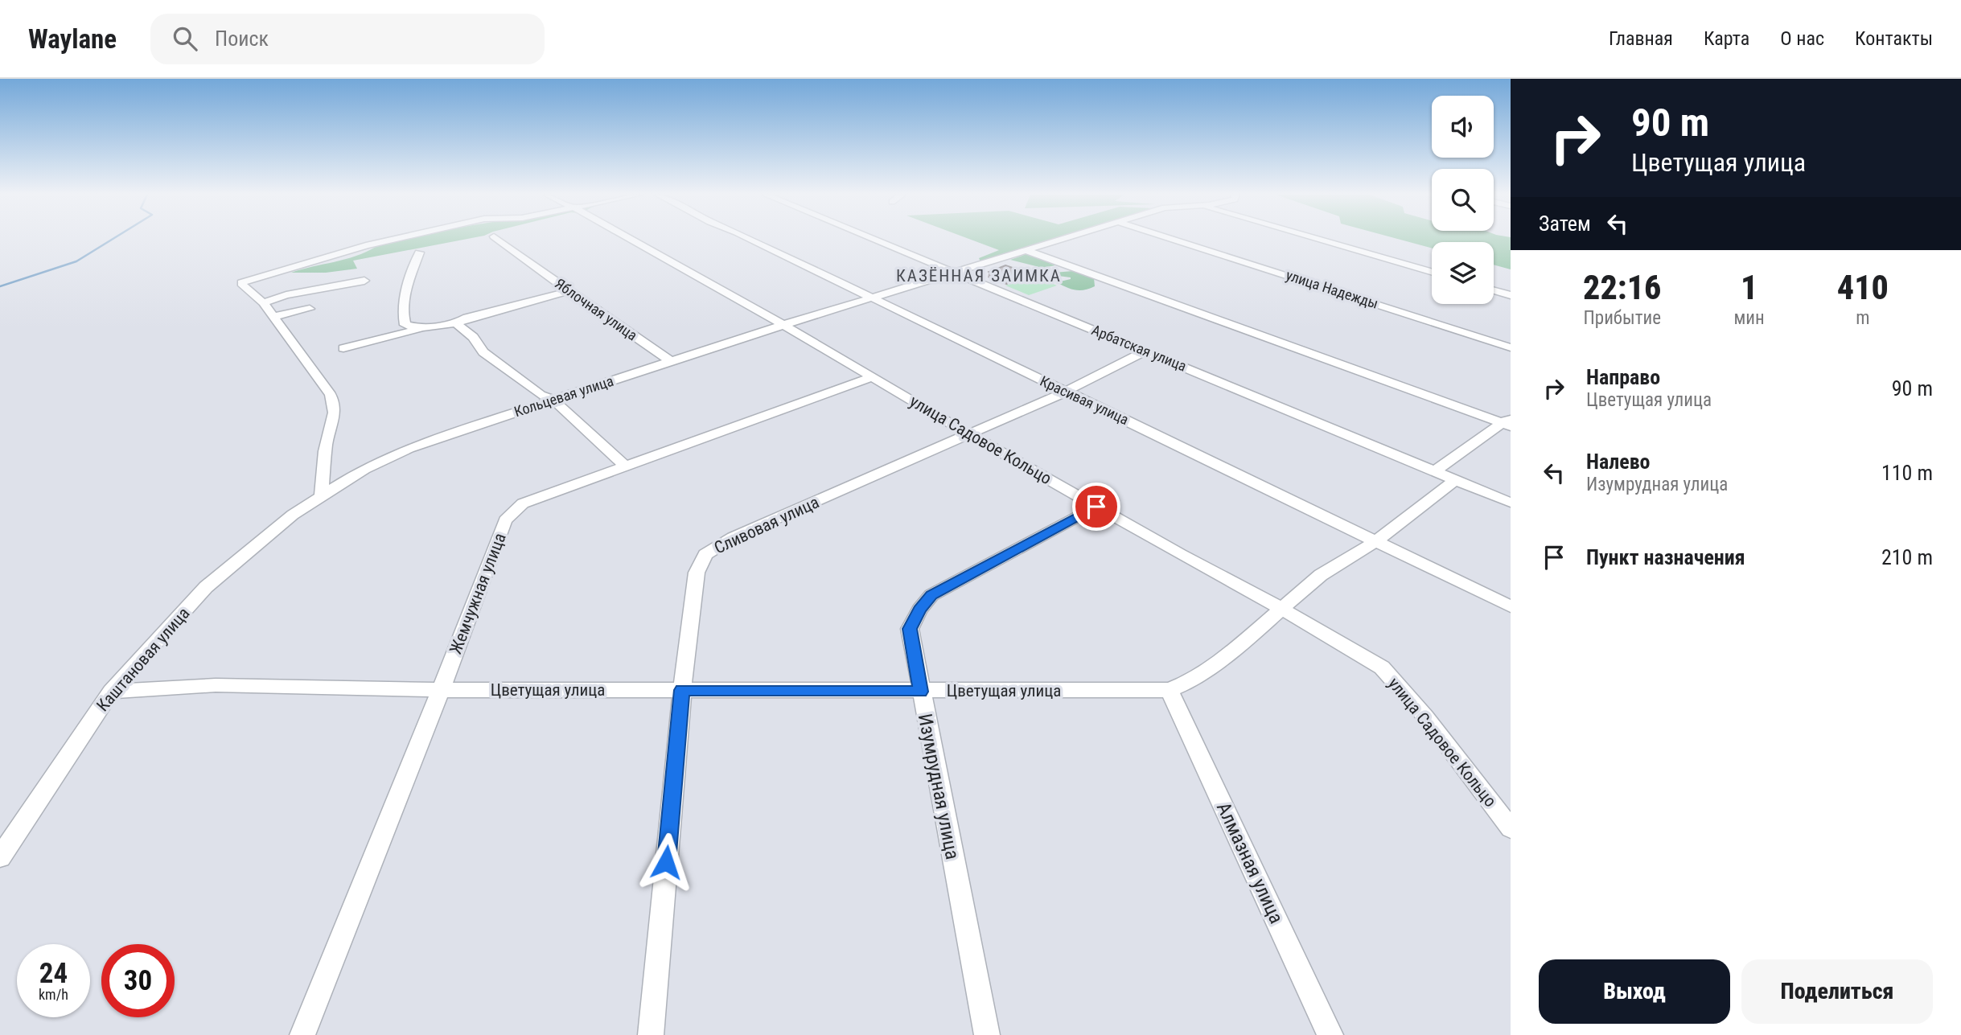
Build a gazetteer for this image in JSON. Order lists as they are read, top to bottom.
{
  "streets": {
    "street": [
      "улица Надежды",
      "Яблочная улица",
      "Арбатская улица",
      "Кольцевая улица",
      "Красивая улица",
      "улица Садовое Кольцо",
      "Сливовая улица",
      "Жемчужная улица",
      "Каштановая улица",
      "Цветущая улица",
      "Изумрудная улица",
      "Алмазная улица"
    ]
  },
  "crossings": [
    ["Яблочная улица", "Кольцевая улица"],
    ["Арбатская улица", "Кольцевая улица"],
    ["Арбатская улица", "Сливовая улица"],
    ["Арбатская улица", "Цветущая улица"],
    ["Кольцевая улица", "Красивая улица"],
    ["Кольцевая улица", "улица Садовое Кольцо"],
    ["Кольцевая улица", "Каштановая улица"],
    ["Красивая улица", "Сливовая улица"],
    ["Красивая улица", "Цветущая улица"],
    ["улица Садовое Кольцо", "Сливовая улица"],
    ["улица Садовое Кольцо", "Жемчужная улица"],
    ["улица Садовое Кольцо", "Цветущая улица"],
    ["улица Садовое Кольцо", "Изумрудная улица"],
    ["Сливовая улица", "Цветущая улица"],
    ["Жемчужная улица", "Цветущая улица"],
    ["Каштановая улица", "Цветущая улица"],
    ["Цветущая улица", "Изумрудная улица"],
    ["Цветущая улица", "Алмазная улица"]
  ],
  "districts": ["КАЗЁННАЯ ЗАИМКА"],
  "page": {
    "header": "Waylane",
    "search": "Поиск",
    "nav": [
      "Главная",
      "Карта",
      "О нас",
      "Контакты"
    ],
    "turn": ["90 m", "Цветущая улица"],
    "then": "Затем",
    "eta": [
      "22:16",
      "Прибытие",
      "1",
      "мин",
      "410",
      "m"
    ],
    "list": [
      {
        "name": "Направо",
        "note": "Цветущая улица",
        "value": "90 m"
      },
      {
        "name": "Налево",
        "note": "Изумрудная улица",
        "value": "110 m"
      },
      {
        "name": "Пункт назначения",
        "value": "210 m"
      }
    ],
    "speed": "24 km/h",
    "limit": "30",
    "buttons": ["Выход", "Поделиться"]
  }
}
